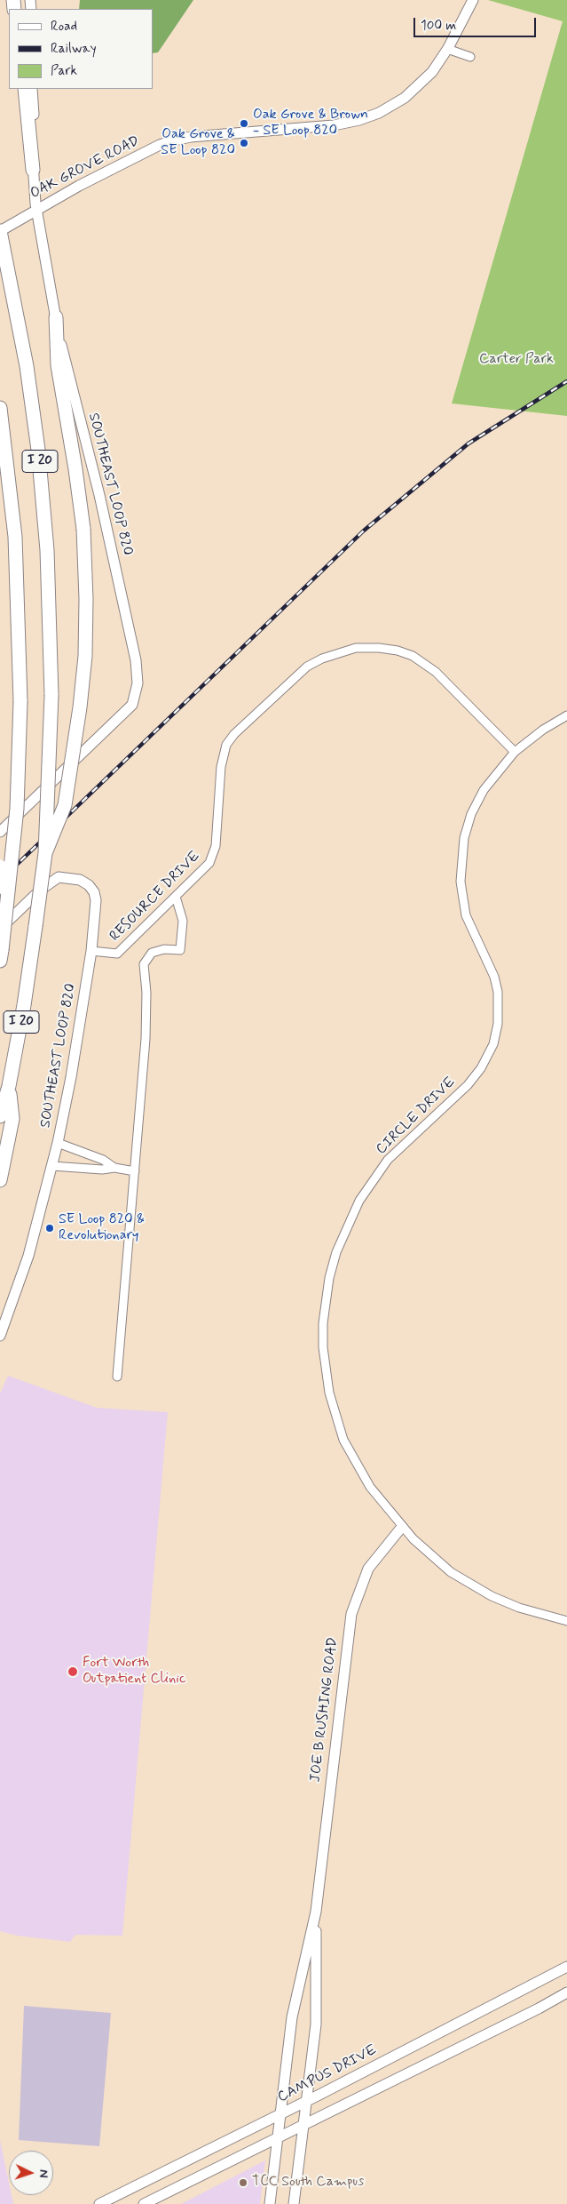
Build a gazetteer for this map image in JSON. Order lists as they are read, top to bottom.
{
  "streets": {
    "highway": ["I 20"],
    "main road": [
      "OAK GROVE ROAD",
      "SOUTHEAST LOOP 820",
      "JOE B RUSHING ROAD",
      "CAMPUS DRIVE"
    ],
    "street": ["RESOURCE DRIVE", "CIRCLE DRIVE"]
  },
  "crossings": [
    ["OAK GROVE ROAD", "I 20"],
    ["OAK GROVE ROAD", "SOUTHEAST LOOP 820"],
    ["SOUTHEAST LOOP 820", "RESOURCE DRIVE"],
    ["RESOURCE DRIVE", "CIRCLE DRIVE"],
    ["CIRCLE DRIVE", "JOE B RUSHING ROAD"],
    ["JOE B RUSHING ROAD", "CAMPUS DRIVE"]
  ],
  "parks": ["Carter Park"],
  "places": [
    "Oak Grove & Brown - SE Loop 820",
    "Oak Grove & SE Loop 820",
    "SE Loop 820 & Revolutionary",
    "Fort Worth Outpatient Clinic",
    "TCC South Campus"
  ],
  "legend": ["Road", "Railway", "Park"],
  "scale_bar": "100 m",
  "north": "right"
}
